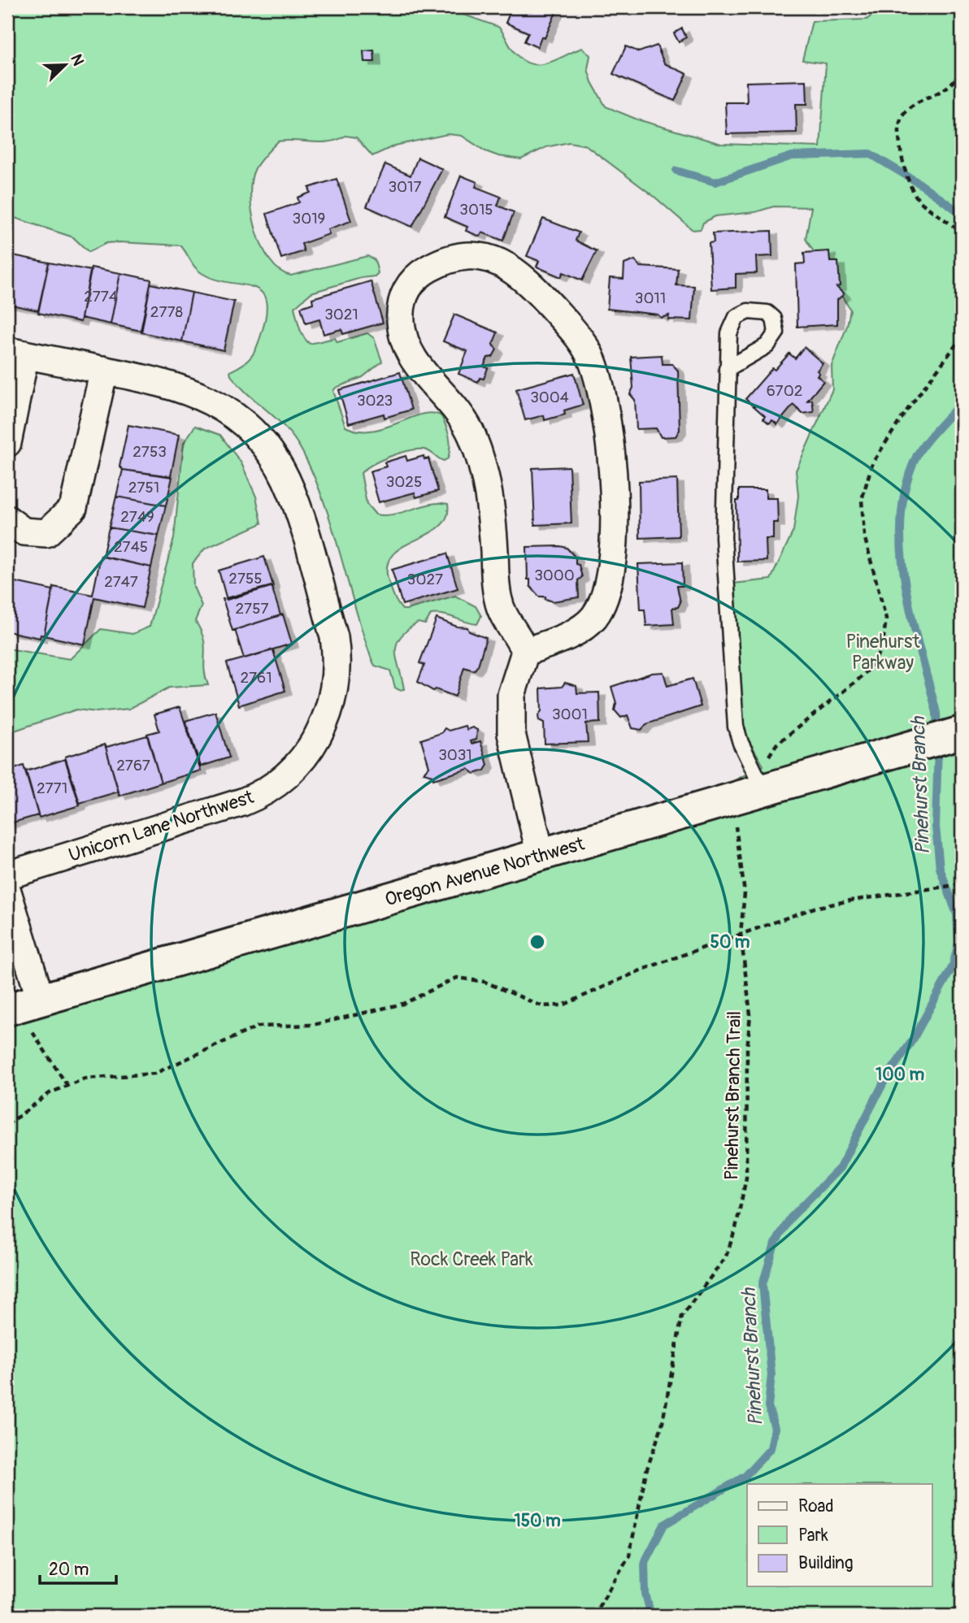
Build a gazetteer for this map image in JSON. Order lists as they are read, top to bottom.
{
  "streets": {
    "street": ["Unicorn Lane Northwest", "Oregon Avenue Northwest"],
    "path": ["Pinehurst Branch Trail"]
  },
  "water": ["Pinehurst Branch"],
  "parks": ["Pinehurst Parkway", "Rock Creek Park"],
  "house_numbers": [
    "3017",
    "3015",
    "3019",
    "2774",
    "3011",
    "2778",
    "3021",
    "6702",
    "3004",
    "3023",
    "2753",
    "3025",
    "2751",
    "2749",
    "2745",
    "3000",
    "2755",
    "3027",
    "2747",
    "2757",
    "2761",
    "3001",
    "3031",
    "2767",
    "2771"
  ],
  "legend": ["Road", "Park", "Building"],
  "scale_bar": "20 m",
  "north": "top right",
  "rings": ["50 m", "100 m", "150 m"]
}
